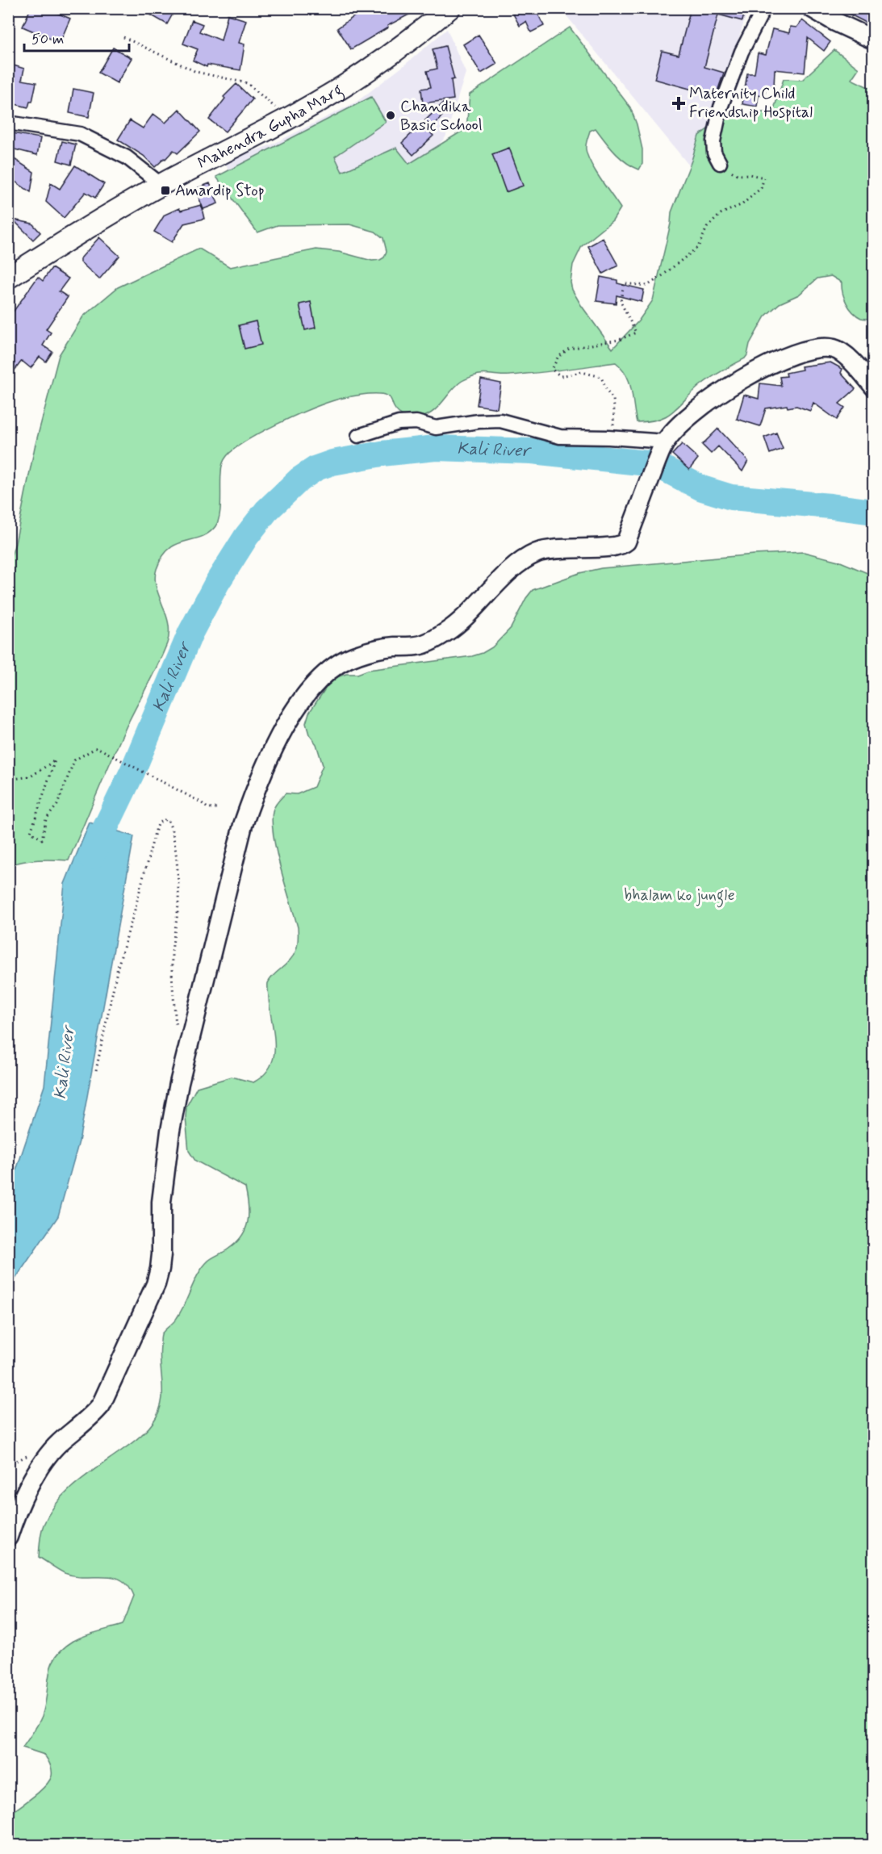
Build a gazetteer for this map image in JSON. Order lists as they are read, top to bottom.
{
  "streets": {
    "main road": ["Mahendra Gupha Marg"]
  },
  "water": ["Kali River"],
  "parks": ["bhalam ko jungle"],
  "places": {
    "health": ["Maternity Child Friendship Hospital"],
    "other": ["Chandika Basic School"],
    "transit": ["Amardip Stop"]
  },
  "scale_bar": "50 m"
}
